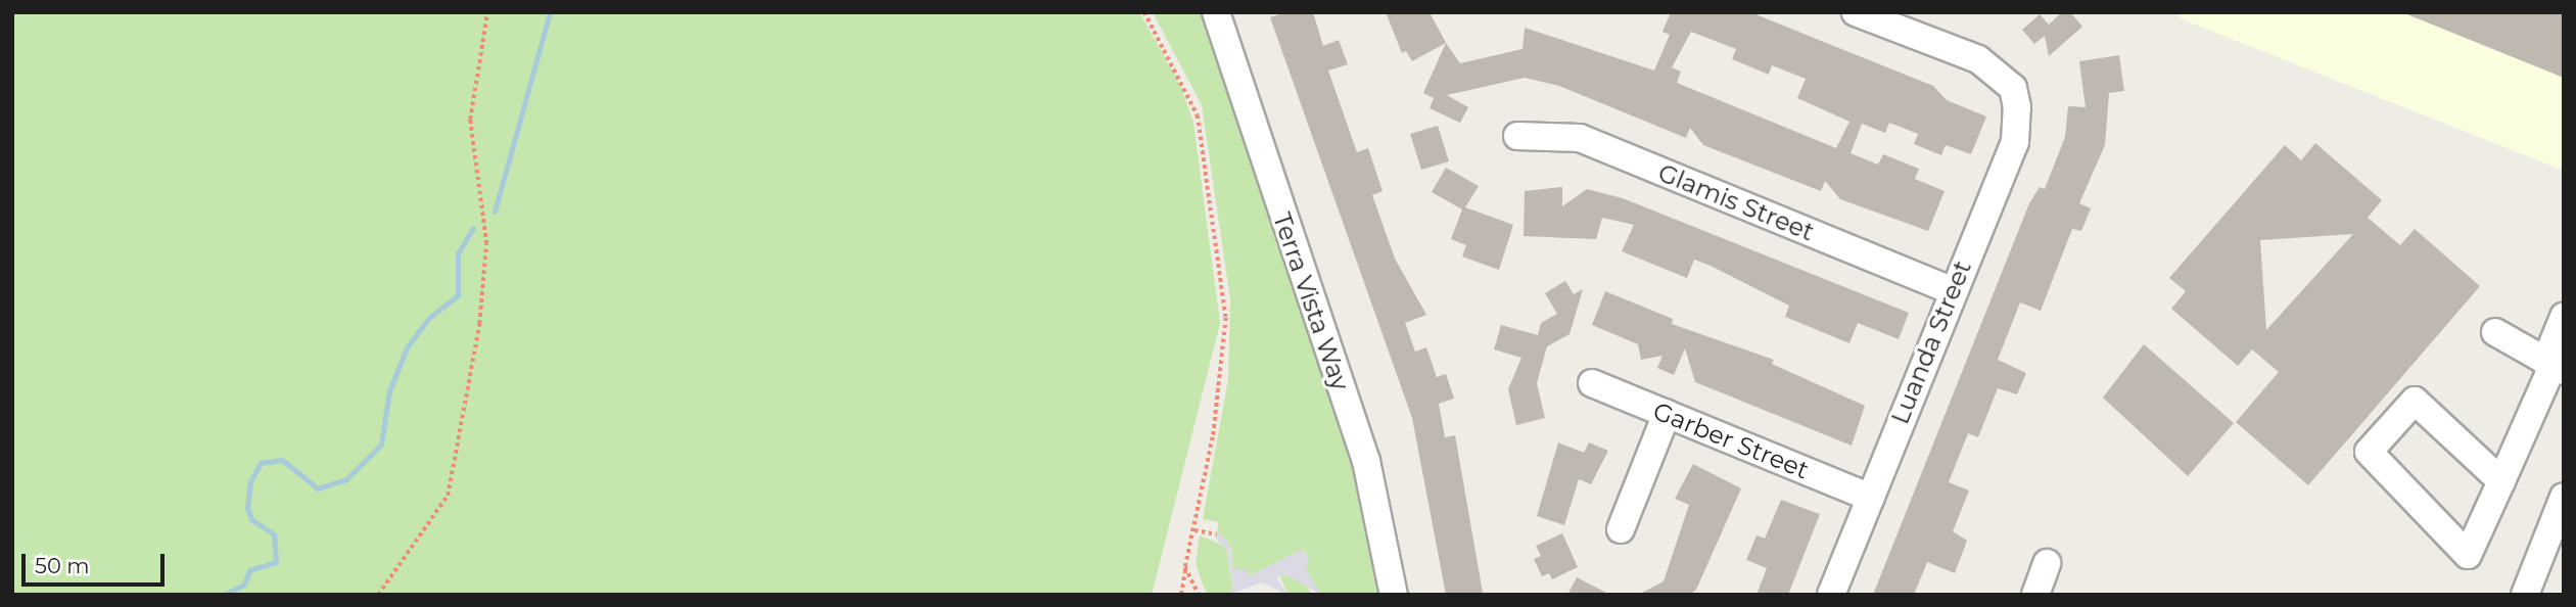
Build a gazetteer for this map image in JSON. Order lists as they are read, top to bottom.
{
  "streets": {
    "street": [
      "Glamis Street",
      "Terra Vista Way",
      "Luanda Street",
      "Garber Street"
    ]
  },
  "crossings": [
    ["Glamis Street", "Luanda Street"],
    ["Luanda Street", "Garber Street"]
  ],
  "scale_bar": "50 m"
}
